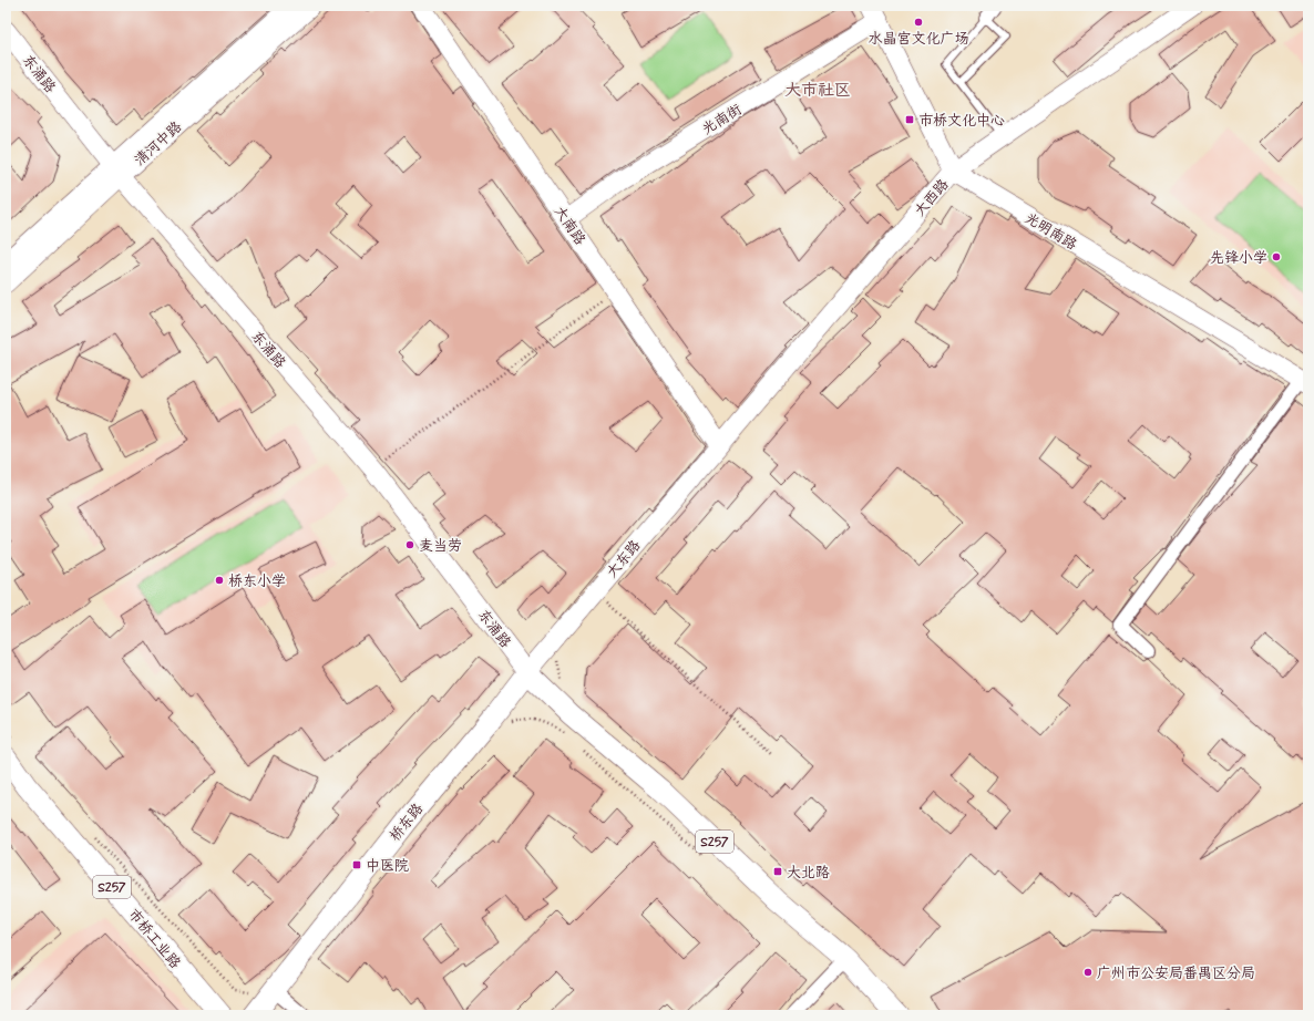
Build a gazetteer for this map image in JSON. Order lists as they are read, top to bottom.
{
  "streets": {
    "main road": ["桥东路", "S257", "市桥工业路"],
    "street": [
      "东涌路",
      "光南街",
      "清河中路",
      "大西路",
      "大南路",
      "光明南路",
      "大东路"
    ]
  },
  "crossings": [
    ["东涌路", "清河中路"],
    ["东涌路", "大东路"],
    ["东涌路", "桥东路"],
    ["东涌路", "S257"],
    ["光南街", "大南路"],
    ["大西路", "大南路"],
    ["大西路", "光明南路"],
    ["大西路", "大东路"],
    ["大南路", "大东路"],
    ["大东路", "桥东路"],
    ["大东路", "S257"],
    ["桥东路", "S257"]
  ],
  "districts": ["大市社区"],
  "places": {
    "other": [
      "水晶宫文化广场",
      "先锋小学",
      "麦当劳",
      "桥东小学",
      "广州市公安局番禺区分局"
    ],
    "transit": ["市桥文化中心", "中医院", "大北路"]
  }
}
